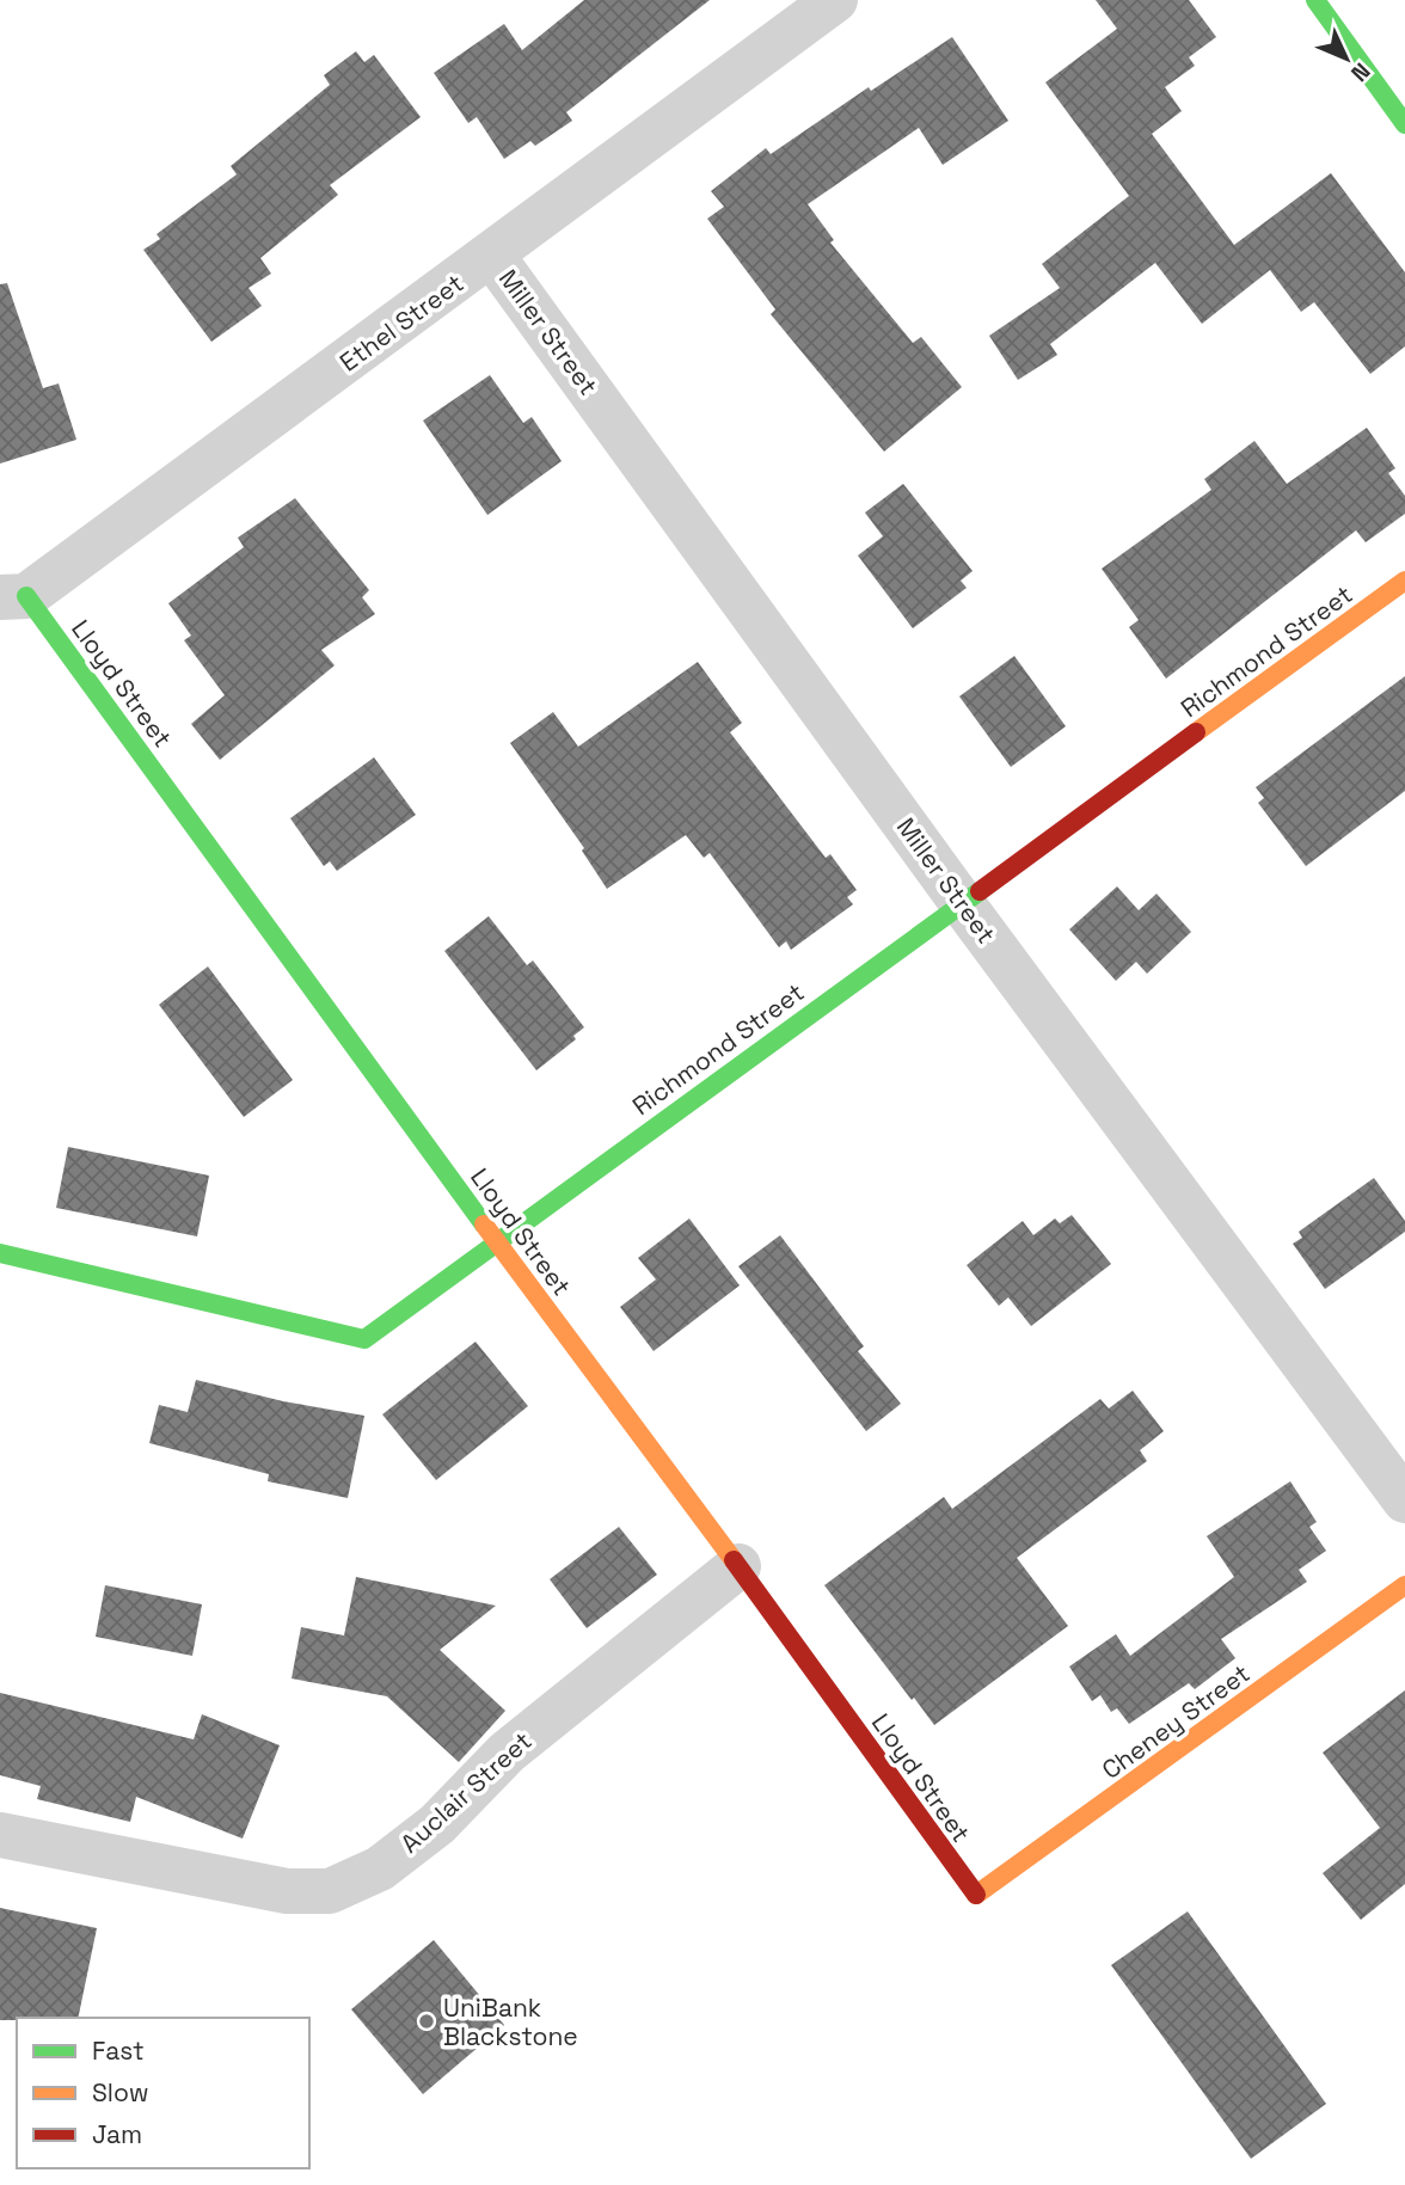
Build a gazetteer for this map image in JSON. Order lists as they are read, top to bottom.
{
  "streets": {
    "street": [
      "Ethel Street",
      "Miller Street",
      "Richmond Street",
      "Lloyd Street",
      "Cheney Street",
      "Auclair Street"
    ]
  },
  "crossings": [
    ["Ethel Street", "Miller Street"],
    ["Ethel Street", "Lloyd Street"],
    ["Miller Street", "Richmond Street"],
    ["Richmond Street", "Lloyd Street"],
    ["Lloyd Street", "Cheney Street"],
    ["Lloyd Street", "Auclair Street"]
  ],
  "places": ["UniBank Blackstone"],
  "legend": ["Fast", "Slow", "Jam"],
  "north": "bottom right"
}
